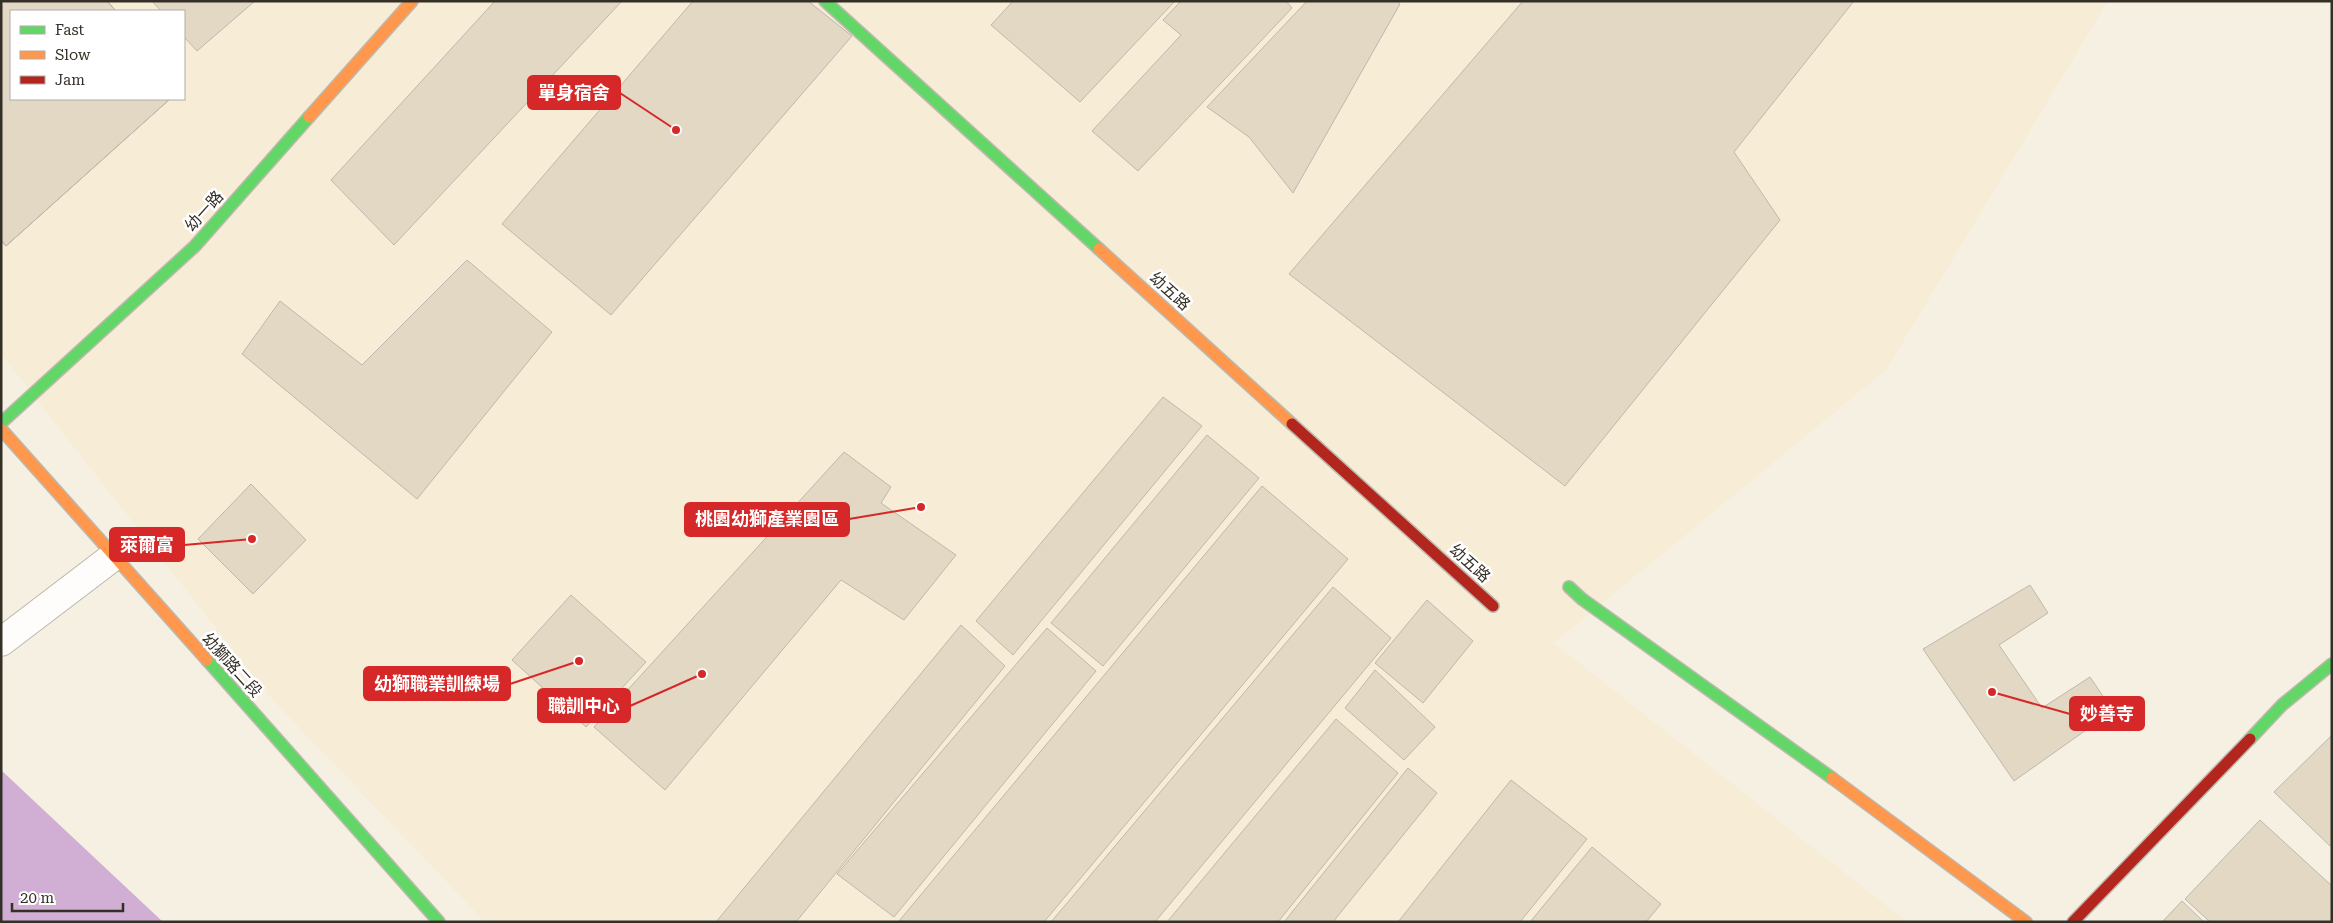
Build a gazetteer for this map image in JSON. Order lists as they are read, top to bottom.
{
  "streets": {
    "street": ["幼一路", "幼五路", "幼獅路二段"]
  },
  "places": [
    "單身宿舍",
    "桃園幼獅產業園區",
    "萊爾富",
    "幼獅職業訓練場",
    "職訓中心",
    "妙善寺"
  ],
  "legend": ["Fast", "Slow", "Jam"],
  "scale_bar": "20 m"
}
